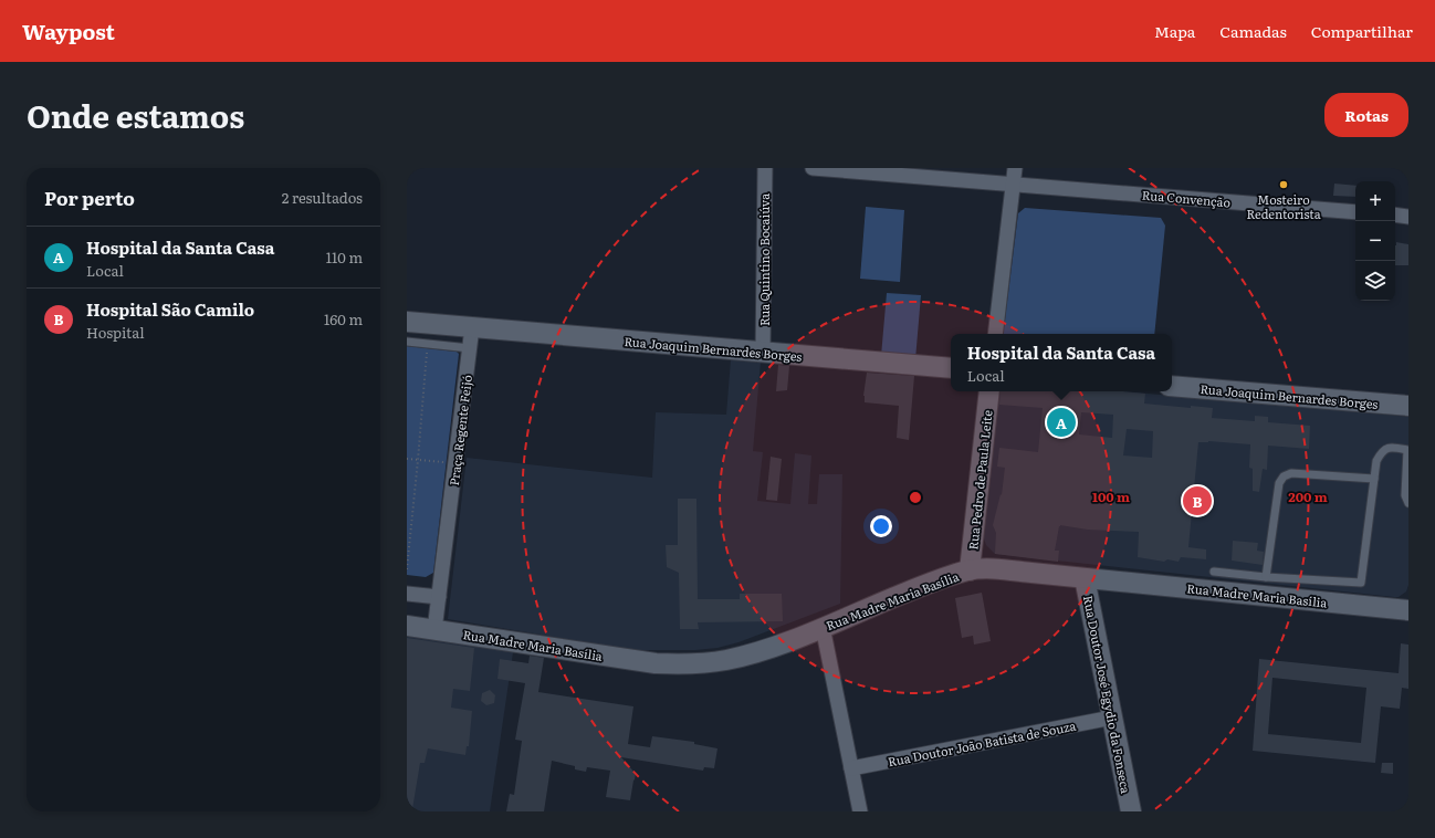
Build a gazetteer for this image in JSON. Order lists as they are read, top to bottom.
{
  "streets": {
    "street": [
      "Rua Convenção",
      "Rua Quintino Bocaiúva",
      "Rua Joaquim Bernardes Borges",
      "Praça Regente Feijó",
      "Rua Pedro de Paula Leite",
      "Rua Madre Maria Basília",
      "Rua Doutor José Egydio da Fonseca",
      "Rua Doutor João Batista de Souza"
    ]
  },
  "crossings": [
    ["Rua Quintino Bocaiúva", "Rua Joaquim Bernardes Borges"],
    ["Rua Joaquim Bernardes Borges", "Praça Regente Feijó"],
    ["Praça Regente Feijó", "Rua Madre Maria Basília"],
    ["Rua Pedro de Paula Leite", "Rua Madre Maria Basília"],
    ["Rua Madre Maria Basília", "Rua Doutor José Egydio da Fonseca"],
    ["Rua Doutor José Egydio da Fonseca", "Rua Doutor João Batista de Souza"]
  ],
  "places": ["Mosteiro Redentorista"],
  "page": {
    "header": "Waypost",
    "nav": ["Mapa", "Camadas", "Compartilhar"],
    "title": "Onde estamos",
    "buttons": "Rotas",
    "heading": ["Por perto", "2 resultados"],
    "map_buttons": ["+", "−"],
    "list": [
      {
        "mark": "A",
        "name": "Hospital da Santa Casa",
        "note": "Local",
        "value": "110 m"
      },
      {
        "mark": "B",
        "name": "Hospital São Camilo",
        "note": "Hospital",
        "value": "160 m"
      }
    ],
    "popup": ["Hospital da Santa Casa", "Local"],
    "pins": ["A", "B"]
  },
  "rings": ["100 m", "200 m"]
}
